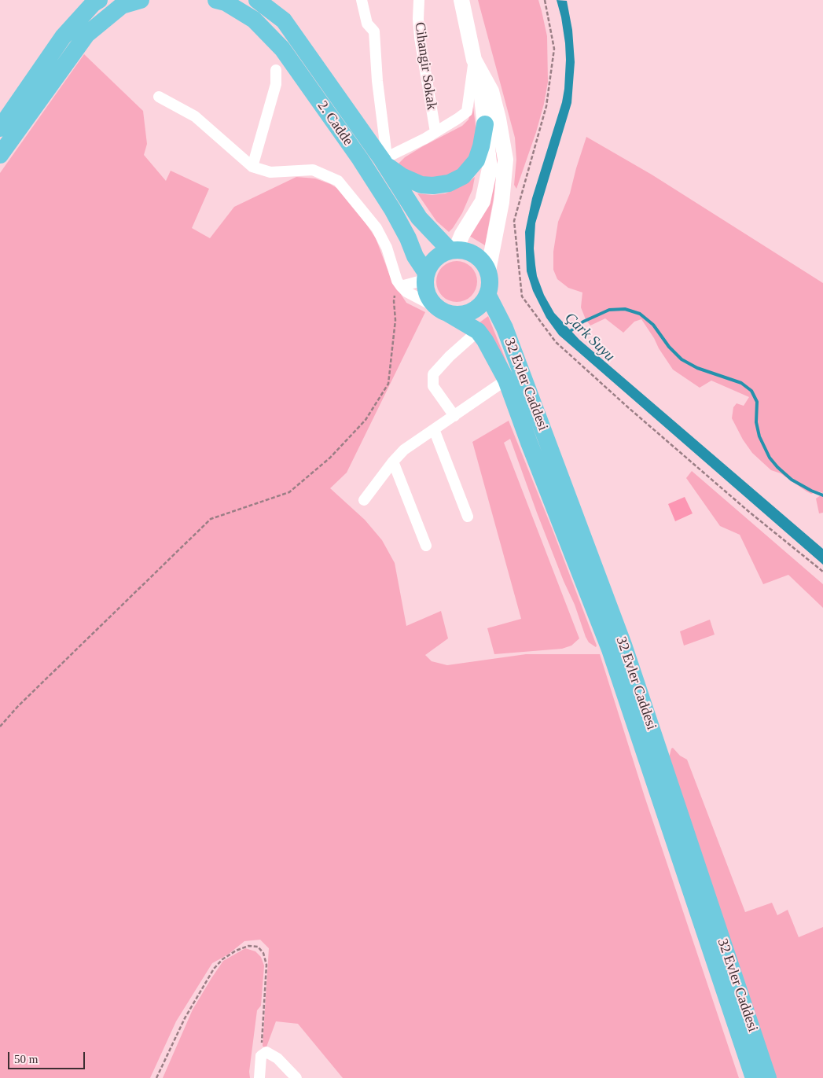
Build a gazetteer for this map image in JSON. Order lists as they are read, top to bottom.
{
  "streets": {
    "main road": ["2. Cadde", "32 Evler Caddesi"],
    "street": ["Cihangir Sokak"]
  },
  "crossings": [
    ["2. Cadde", "32 Evler Caddesi"]
  ],
  "water": ["Çark Suyu"],
  "scale_bar": "50 m"
}
